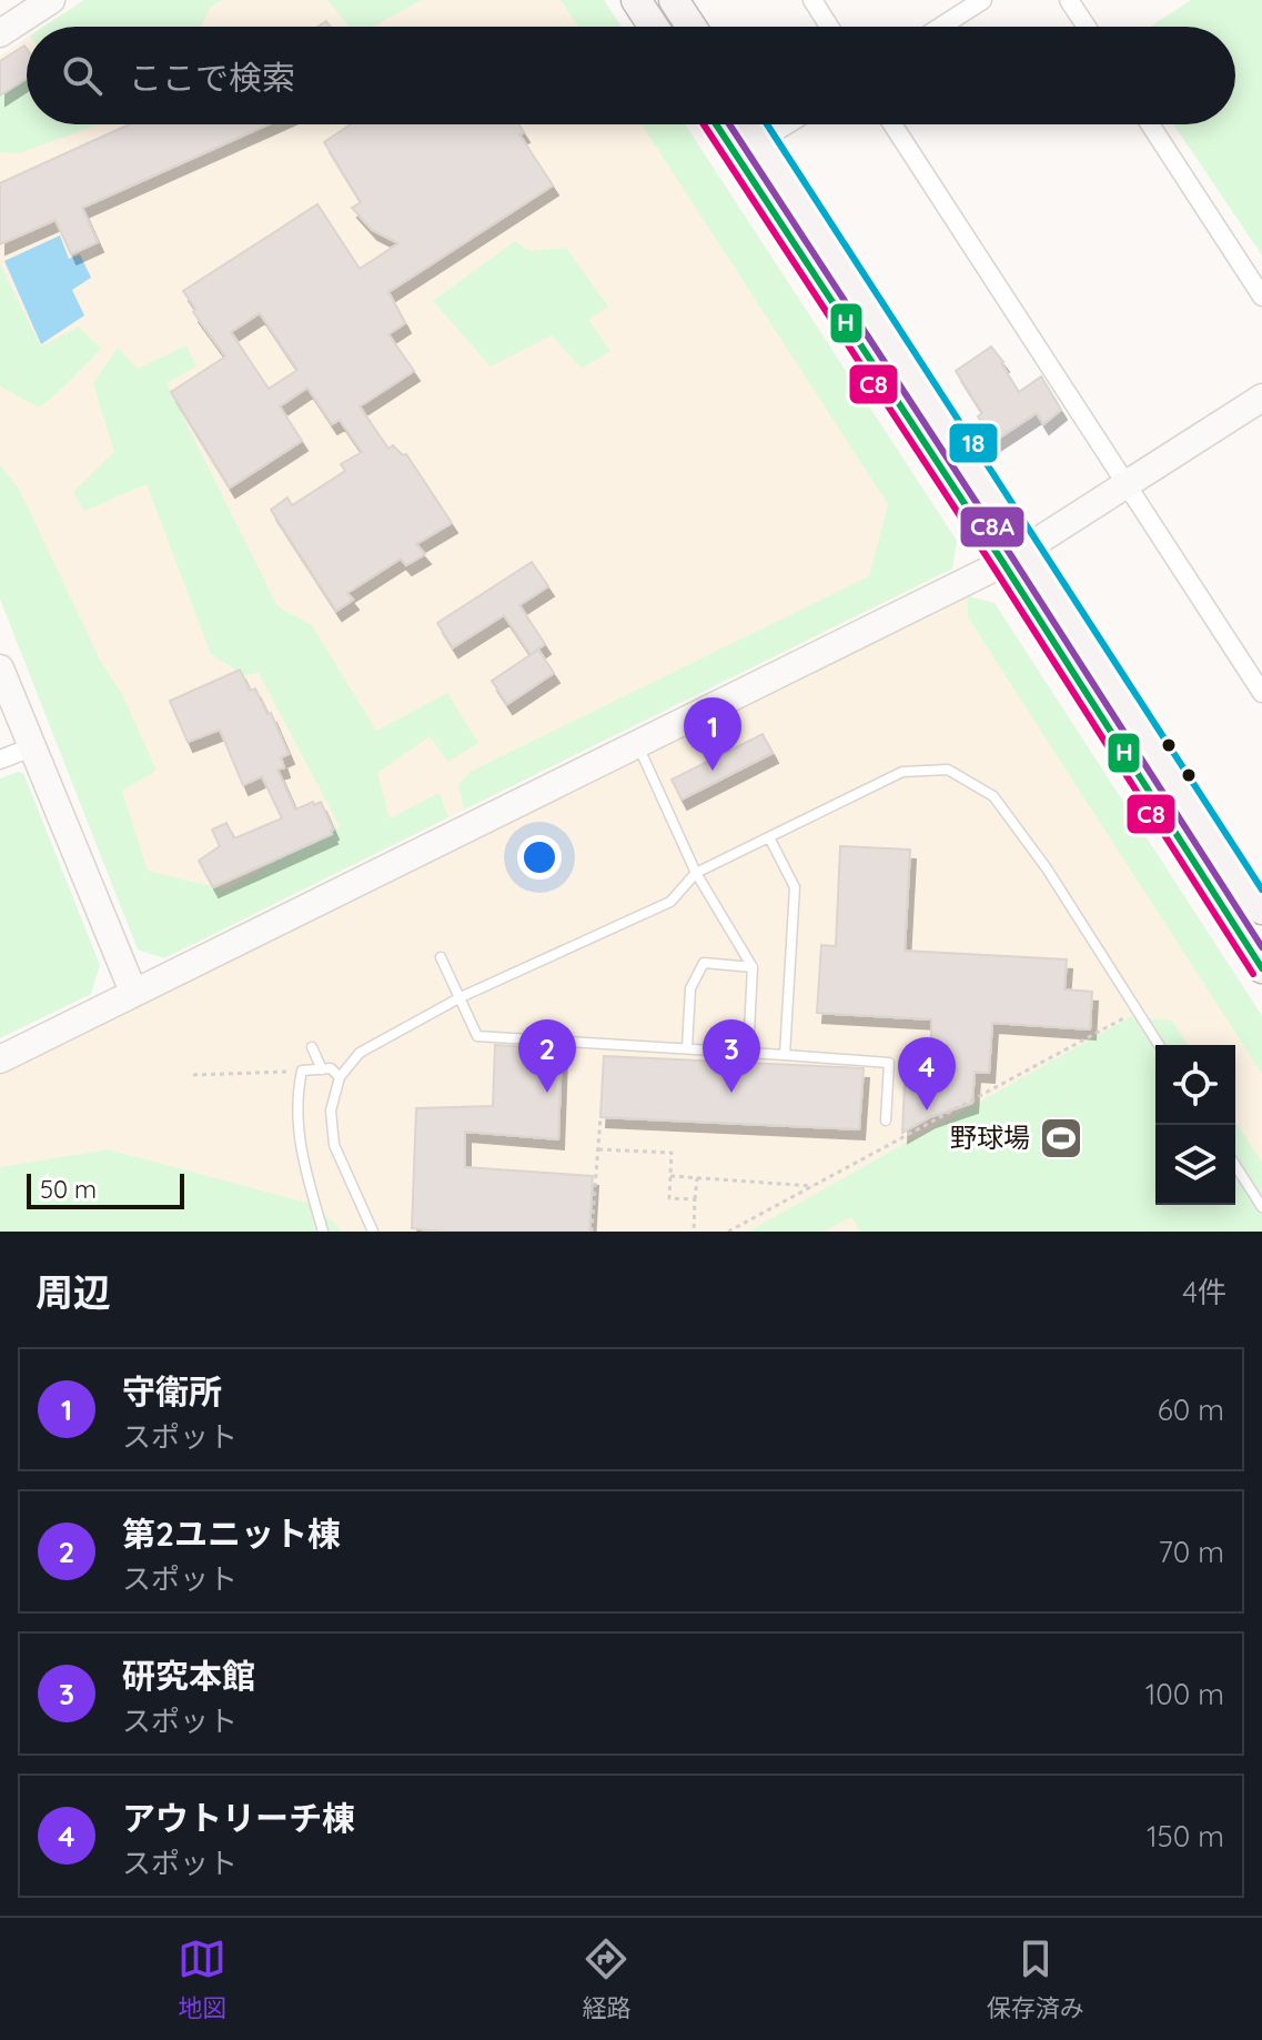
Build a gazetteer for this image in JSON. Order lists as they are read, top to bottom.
{
  "places": {
    "sports": ["野球場"]
  },
  "lines": [
    "transit line H",
    "transit line C8",
    "transit line C8A",
    "transit line 18"
  ],
  "scale_bar": "50 m",
  "page": {
    "search": "ここで検索",
    "pins": [
      "1",
      "2",
      "3",
      "4"
    ],
    "scale": "50 m",
    "heading": ["周辺", "4件"],
    "list": [
      {
        "mark": "1",
        "name": "守衛所",
        "note": "スポット",
        "value": "60 m"
      },
      {
        "mark": "2",
        "name": "第2ユニット棟",
        "note": "スポット",
        "value": "70 m"
      },
      {
        "mark": "3",
        "name": "研究本館",
        "note": "スポット",
        "value": "100 m"
      },
      {
        "mark": "4",
        "name": "アウトリーチ棟",
        "note": "スポット",
        "value": "150 m"
      }
    ],
    "nav": ["地図", "経路", "保存済み"]
  }
}
